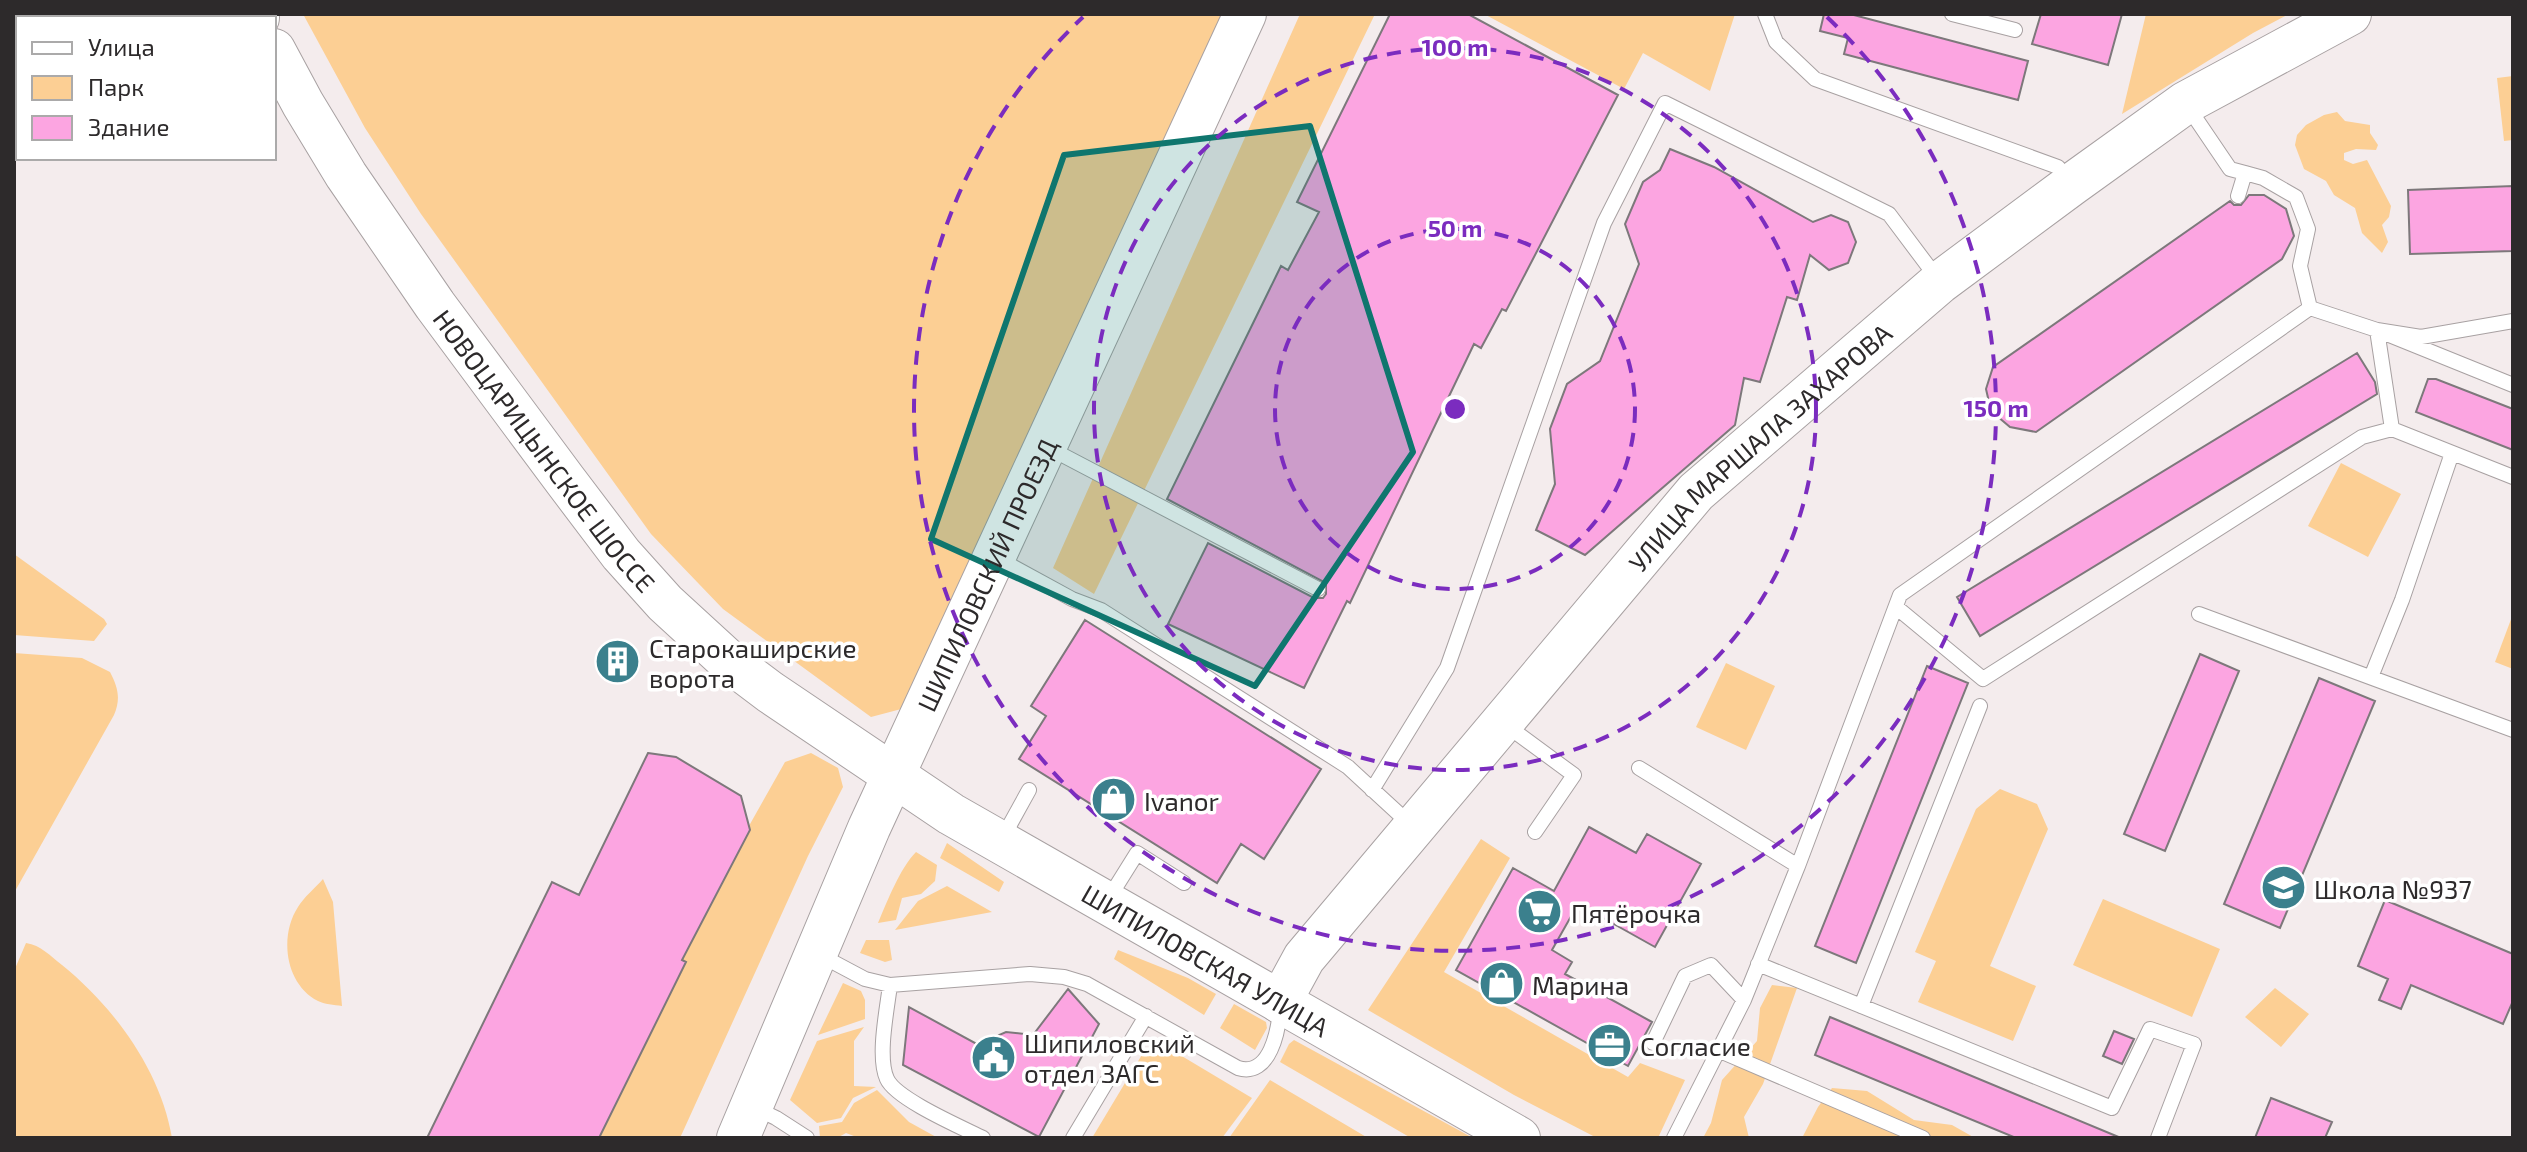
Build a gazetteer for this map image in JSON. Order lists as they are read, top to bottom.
{
  "streets": {
    "main road": [
      "УЛИЦА МАРШАЛА ЗАХАРОВА",
      "НОВОЦАРИЦЫНСКОЕ ШОССЕ",
      "ШИПИЛОВСКИЙ ПРОЕЗД",
      "ШИПИЛОВСКАЯ УЛИЦА"
    ]
  },
  "crossings": [
    ["УЛИЦА МАРШАЛА ЗАХАРОВА", "ШИПИЛОВСКАЯ УЛИЦА"],
    ["НОВОЦАРИЦЫНСКОЕ ШОССЕ", "ШИПИЛОВСКИЙ ПРОЕЗД"],
    ["НОВОЦАРИЦЫНСКОЕ ШОССЕ", "ШИПИЛОВСКАЯ УЛИЦА"],
    ["ШИПИЛОВСКИЙ ПРОЕЗД", "ШИПИЛОВСКАЯ УЛИЦА"]
  ],
  "places": {
    "building": ["Старокаширские ворота"],
    "shop": ["Ivanor", "Марина"],
    "school or university": ["Школа №937"],
    "supermarket": ["Пятёрочка"],
    "office": ["Согласие"],
    "public building": ["Шипиловский отдел ЗАГС"]
  },
  "legend": ["Улица", "Парк", "Здание"],
  "rings": ["100 m", "50 m", "150 m"]
}
